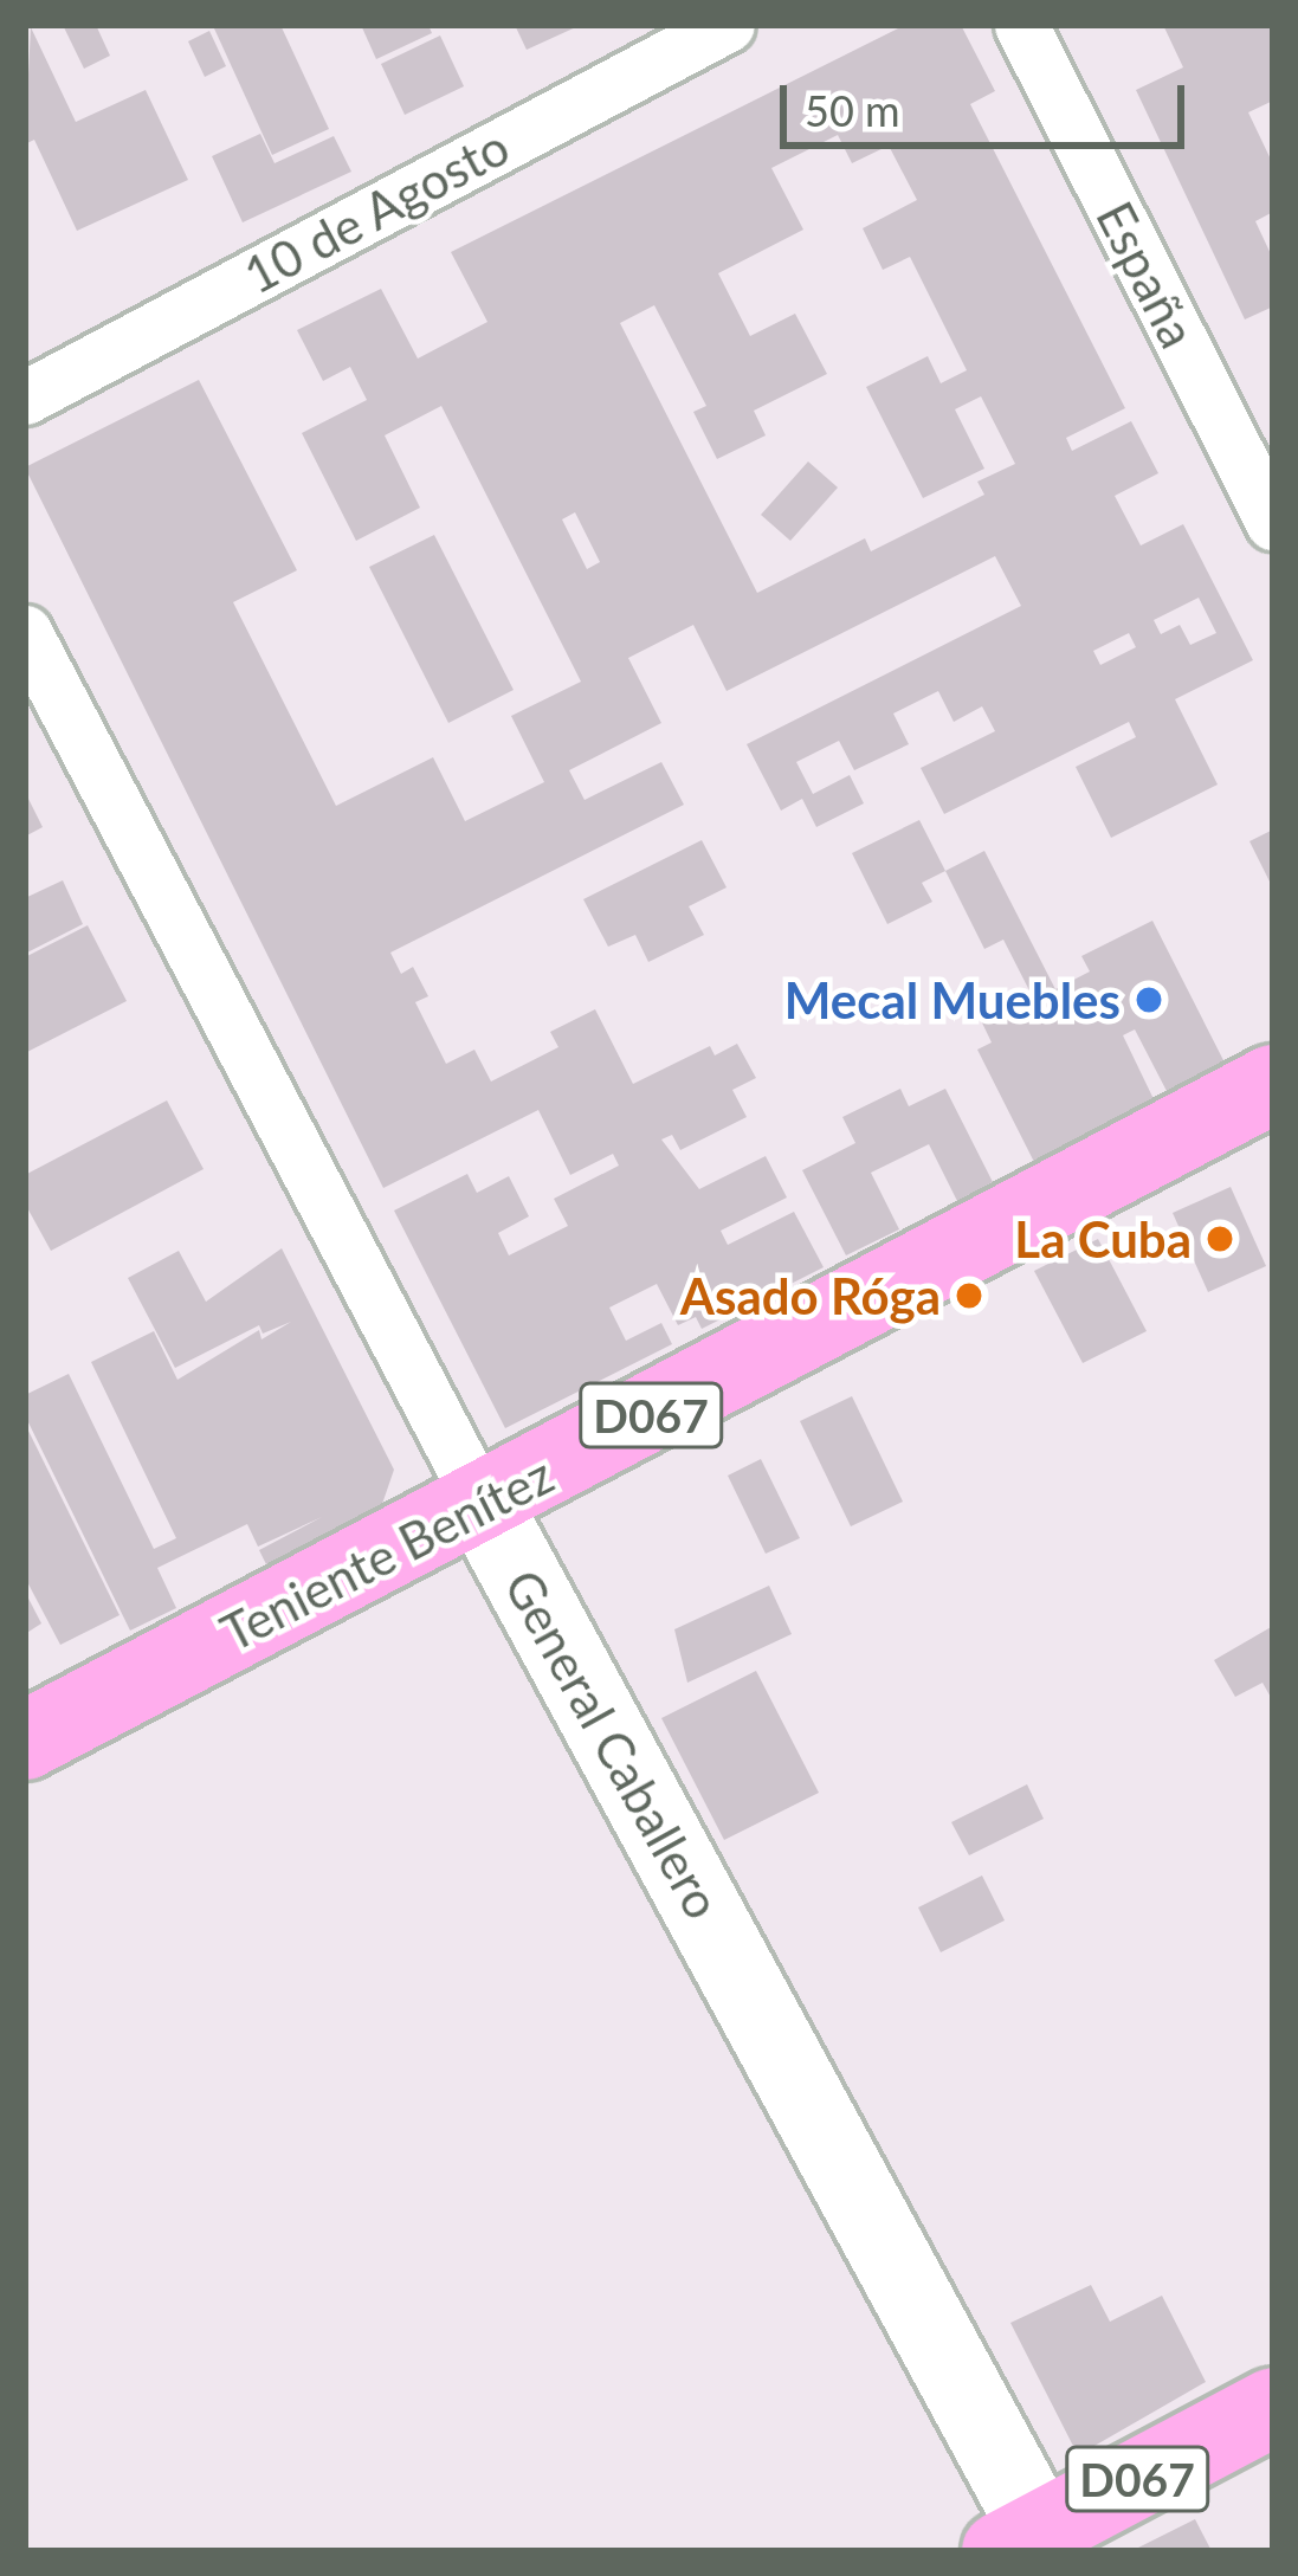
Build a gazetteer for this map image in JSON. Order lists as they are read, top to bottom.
{
  "streets": {
    "main road": ["D067", "Teniente Benítez"],
    "street": ["10 de Agosto", "España", "General Caballero"]
  },
  "crossings": [
    ["D067", "General Caballero"],
    ["Teniente Benítez", "General Caballero"]
  ],
  "places": ["Mecal Muebles", "La Cuba", "Asado Róga"],
  "scale_bar": "50 m"
}
